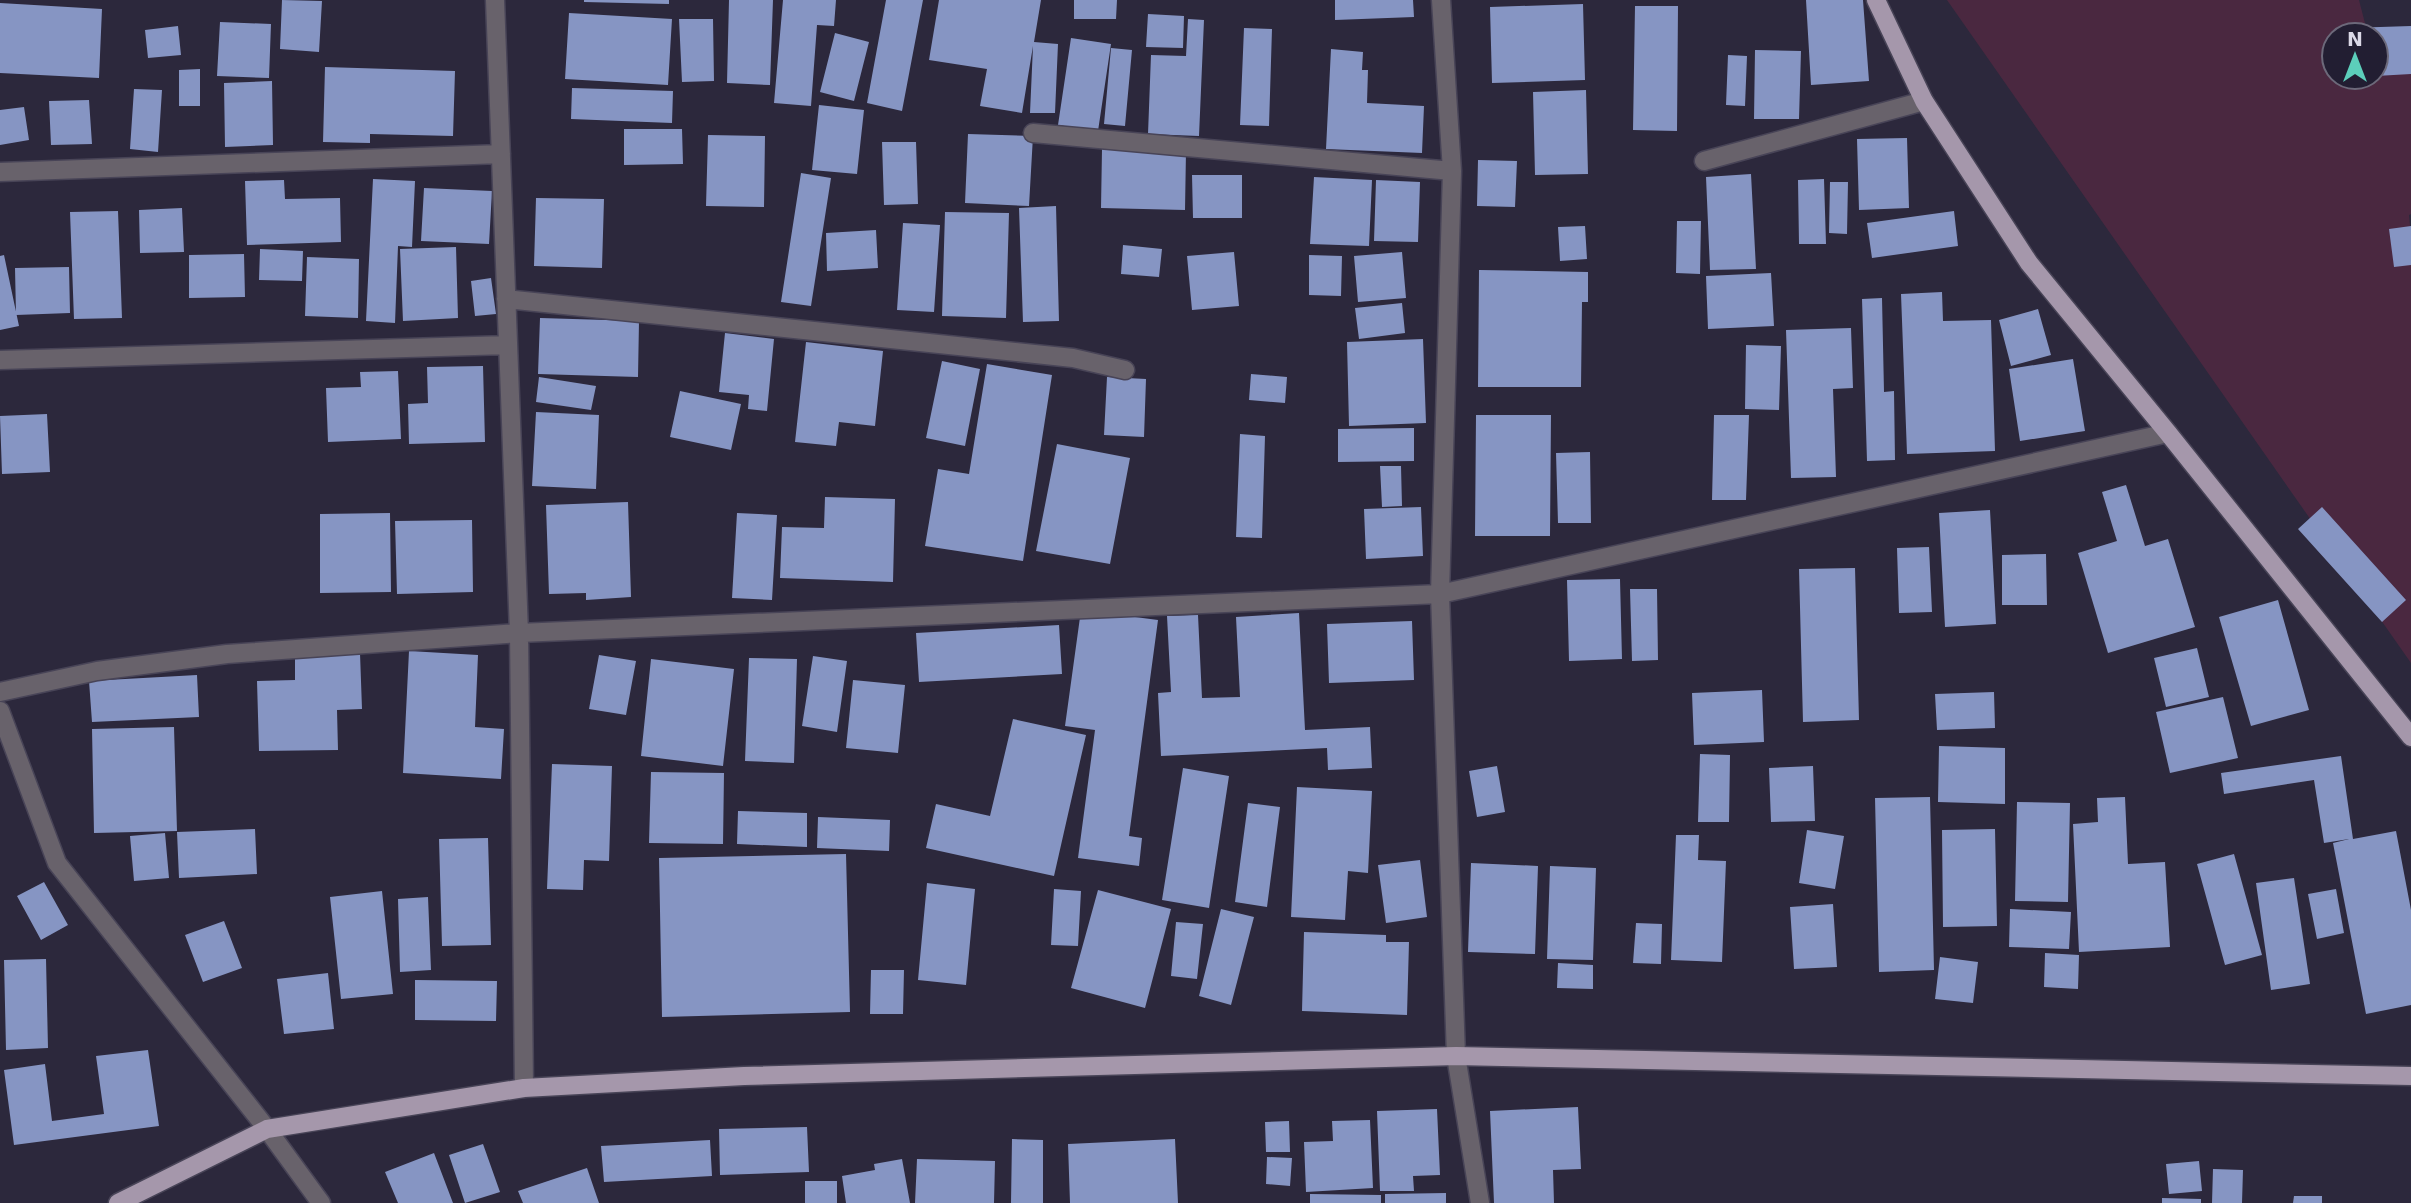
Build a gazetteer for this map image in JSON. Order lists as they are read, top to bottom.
{
  "north": "top"
}
